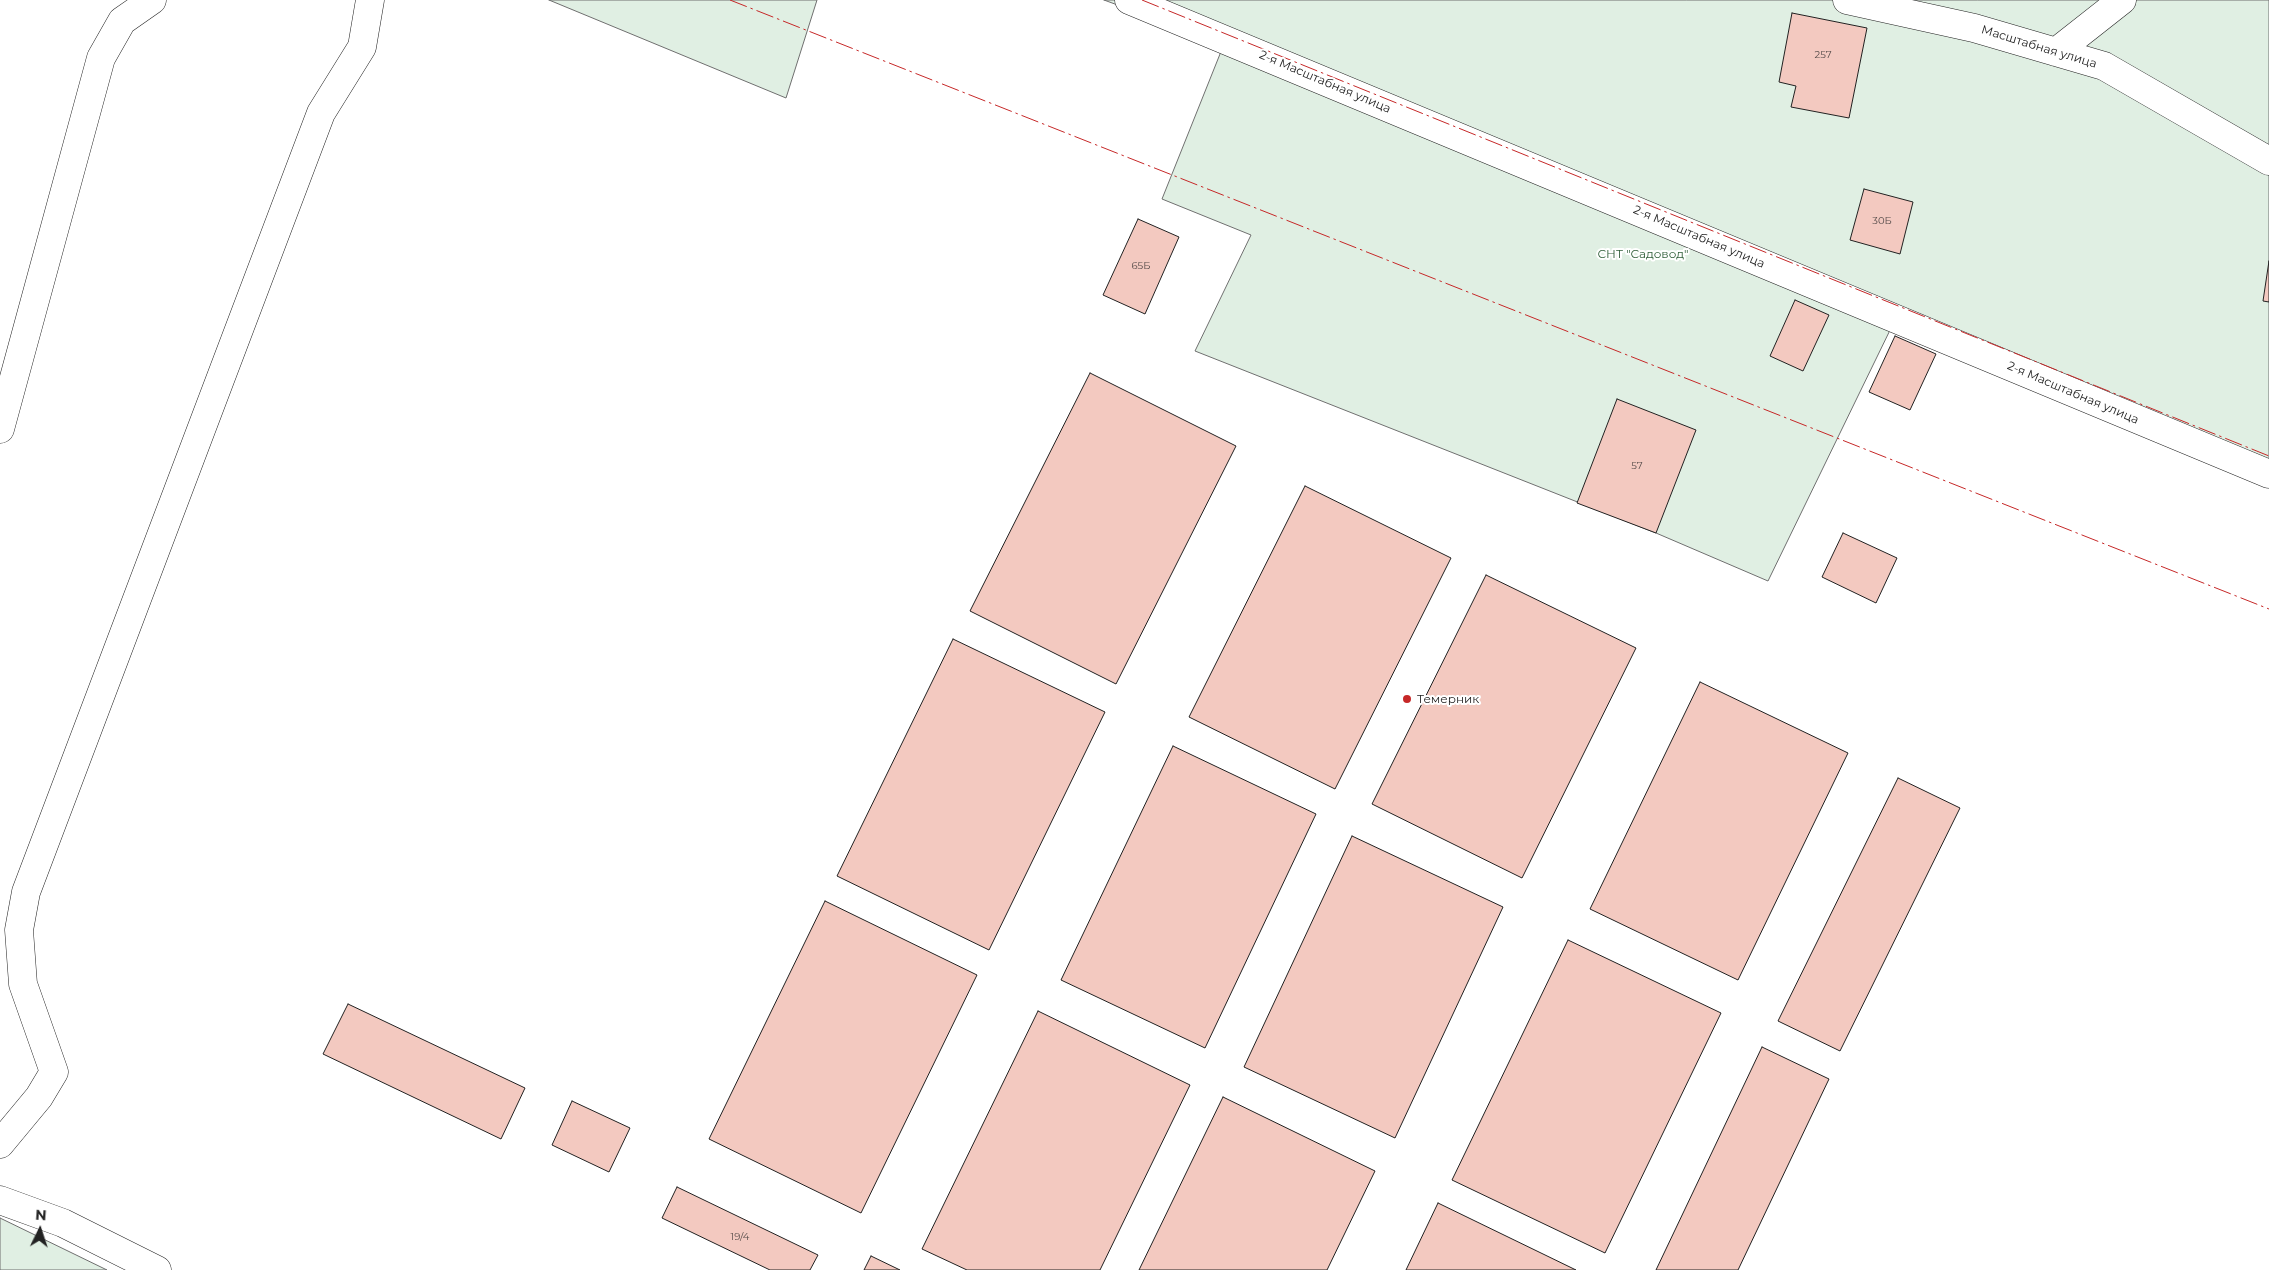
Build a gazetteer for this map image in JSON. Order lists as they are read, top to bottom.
{
  "streets": {
    "street": ["Масштабная улица", "2-я Масштабная улица"]
  },
  "parks": ["СНТ \"Садовод\""],
  "places": ["Темерник"],
  "house_numbers": [
    "257",
    "30Б",
    "65Б",
    "57",
    "19/4"
  ],
  "north": "top"
}
